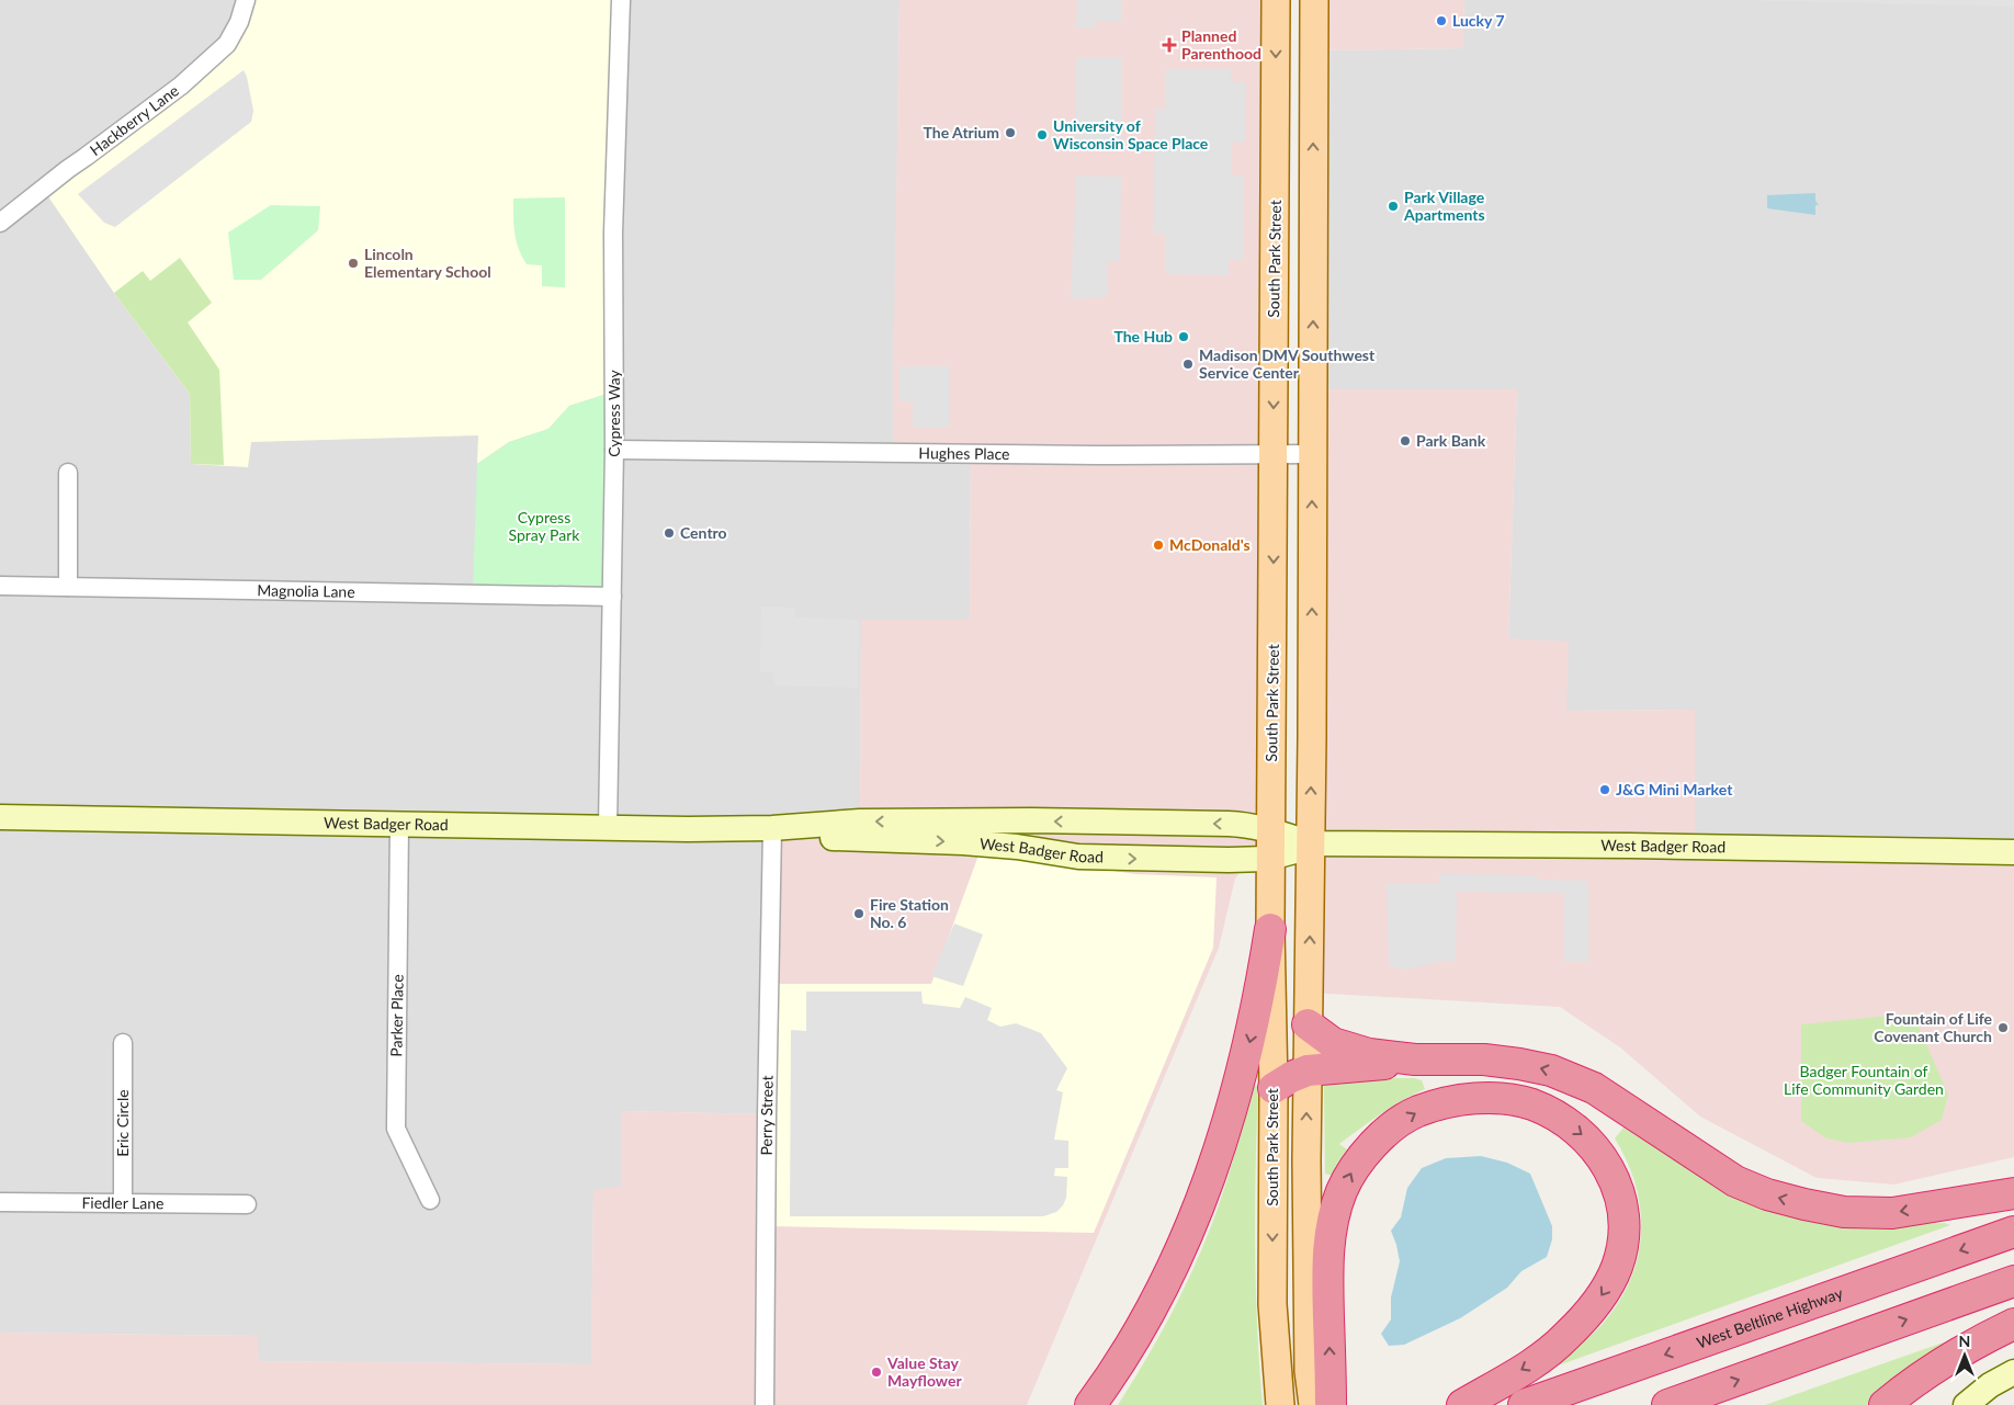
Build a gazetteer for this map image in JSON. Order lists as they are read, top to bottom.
{
  "streets": {
    "highway": ["West Beltline Highway"],
    "main road": ["South Park Street"],
    "street": [
      "Hackberry Lane",
      "Cypress Way",
      "Hughes Place",
      "Magnolia Lane",
      "West Badger Road",
      "Parker Place",
      "Perry Street",
      "Eric Circle",
      "Fiedler Lane"
    ]
  },
  "crossings": [
    ["South Park Street", "Hughes Place"],
    ["South Park Street", "West Badger Road"],
    ["Cypress Way", "Hughes Place"],
    ["Cypress Way", "Magnolia Lane"],
    ["Cypress Way", "West Badger Road"],
    ["West Badger Road", "Parker Place"],
    ["West Badger Road", "Perry Street"],
    ["Eric Circle", "Fiedler Lane"]
  ],
  "parks": ["Cypress Spray Park", "Badger Fountain of Life Community Garden"],
  "places": {
    "other": [
      "Lucky 7",
      "The Atrium",
      "University of Wisconsin Space Place",
      "Park Village Apartments",
      "Lincoln Elementary School",
      "The Hub",
      "Madison DMV Southwest Service Center",
      "Park Bank",
      "Centro",
      "McDonald's",
      "J&G Mini Market",
      "Fire Station No. 6",
      "Fountain of Life Covenant Church",
      "Value Stay Mayflower"
    ],
    "health": ["Planned Parenthood"]
  },
  "north": "top"
}
